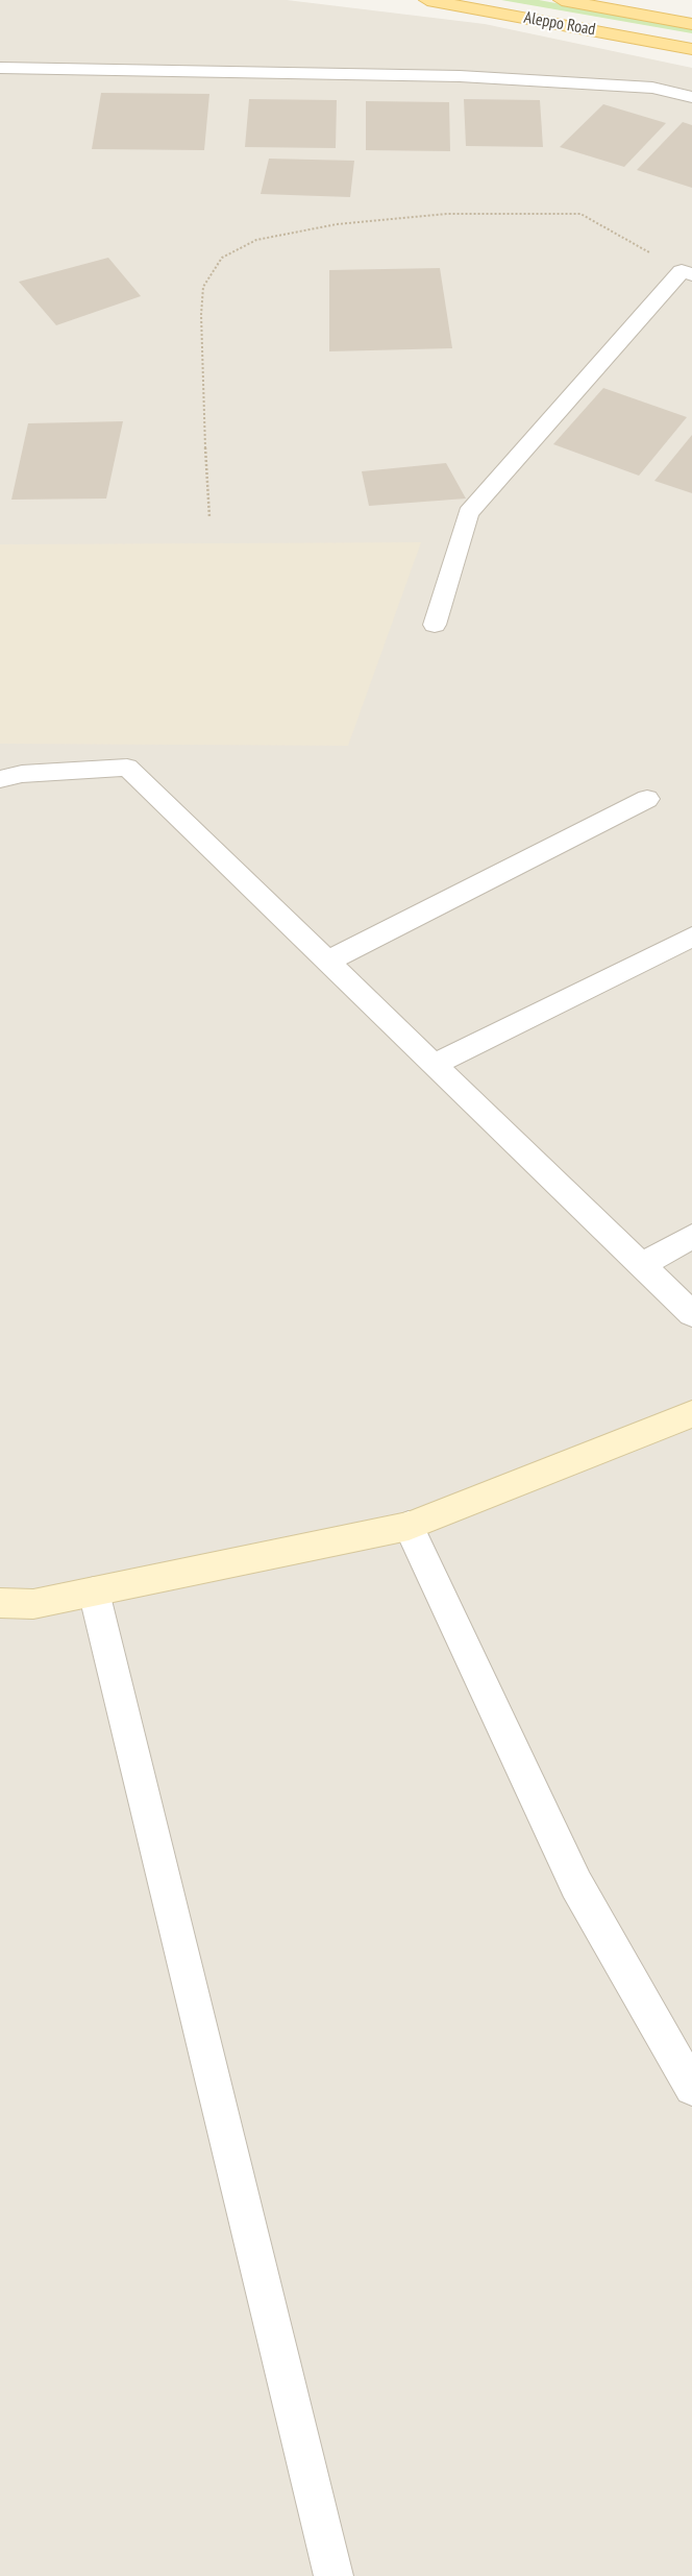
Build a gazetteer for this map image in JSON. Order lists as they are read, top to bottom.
{
  "streets": {
    "main road": ["Aleppo Road"]
  }
}
